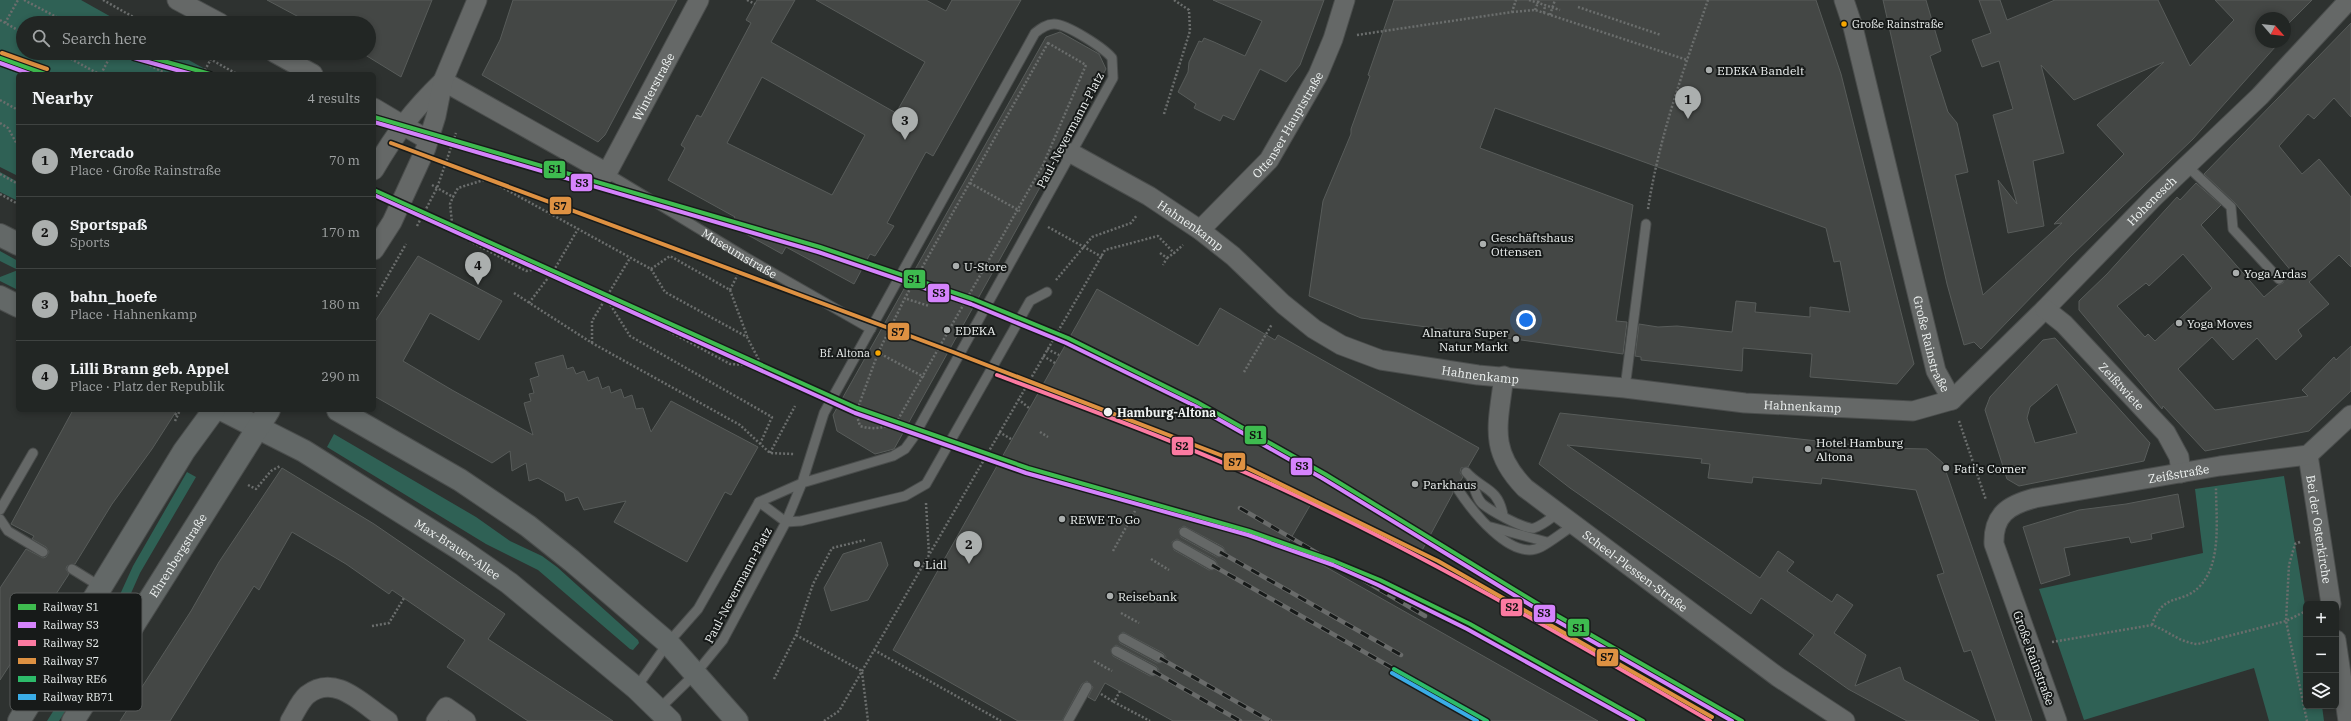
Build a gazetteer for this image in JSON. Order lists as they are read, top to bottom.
{
  "streets": {
    "main road": ["Max-Brauer-Allee", "Ehrenbergstraße"],
    "street": [
      "Winterstraße",
      "Ottenser Hauptstraße",
      "Hohenesch",
      "Hahnenkamp",
      "Museumstraße",
      "Große Rainstraße",
      "Zeißtwiete",
      "Zeißstraße",
      "Bei der Osterkirche",
      "Scheel-Plessen-Straße"
    ],
    "lane": ["Paul-Nevermann-Platz"]
  },
  "crossings": [
    ["Winterstraße", "Museumstraße"],
    ["Ottenser Hauptstraße", "Hahnenkamp"],
    ["Paul-Nevermann-Platz", "Hahnenkamp"],
    ["Paul-Nevermann-Platz", "Museumstraße"],
    ["Paul-Nevermann-Platz", "Max-Brauer-Allee"],
    ["Hohenesch", "Hahnenkamp"],
    ["Hohenesch", "Große Rainstraße"],
    ["Hohenesch", "Zeißtwiete"],
    ["Hahnenkamp", "Große Rainstraße"],
    ["Hahnenkamp", "Scheel-Plessen-Straße"],
    ["Große Rainstraße", "Zeißstraße"],
    ["Zeißtwiete", "Zeißstraße"],
    ["Zeißstraße", "Bei der Osterkirche"],
    ["Max-Brauer-Allee", "Ehrenbergstraße"]
  ],
  "places": [
    "Große Rainstraße",
    "EDEKA Bandelt",
    "Geschäftshaus Ottensen",
    "U-Store",
    "Yoga Ardas",
    "Yoga Moves",
    "EDEKA",
    "Alnatura Super Natur Markt",
    "Bf. Altona",
    "Hamburg-Altona",
    "Hotel Hamburg Altona",
    "Fati's Corner",
    "Parkhaus",
    "REWE To Go",
    "Lidl",
    "Reisebank"
  ],
  "lines": [
    "rail line S7",
    "rail line S1",
    "rail line S3",
    "rail line S2",
    "rail line RE6",
    "rail line RB71"
  ],
  "legend": [
    "Railway S1",
    "Railway S3",
    "Railway S2",
    "Railway S7",
    "Railway RE6",
    "Railway RB71"
  ],
  "north": "bottom right",
  "page": {
    "search": "Search here",
    "heading": ["Nearby", "4 results"],
    "pins": [
      "1",
      "3",
      "4",
      "2"
    ],
    "list": [
      {
        "mark": "1",
        "name": "Mercado",
        "note": "Place · Große Rainstraße",
        "value": "70 m"
      },
      {
        "mark": "2",
        "name": "Sportspaß",
        "note": "Sports",
        "value": "170 m"
      },
      {
        "mark": "3",
        "name": "bahn_hoefe",
        "note": "Place · Hahnenkamp",
        "value": "180 m"
      },
      {
        "mark": "4",
        "name": "Lilli Brann geb. Appel",
        "note": "Place · Platz der Republik",
        "value": "290 m"
      }
    ],
    "map_buttons": ["+", "−"]
  }
}
